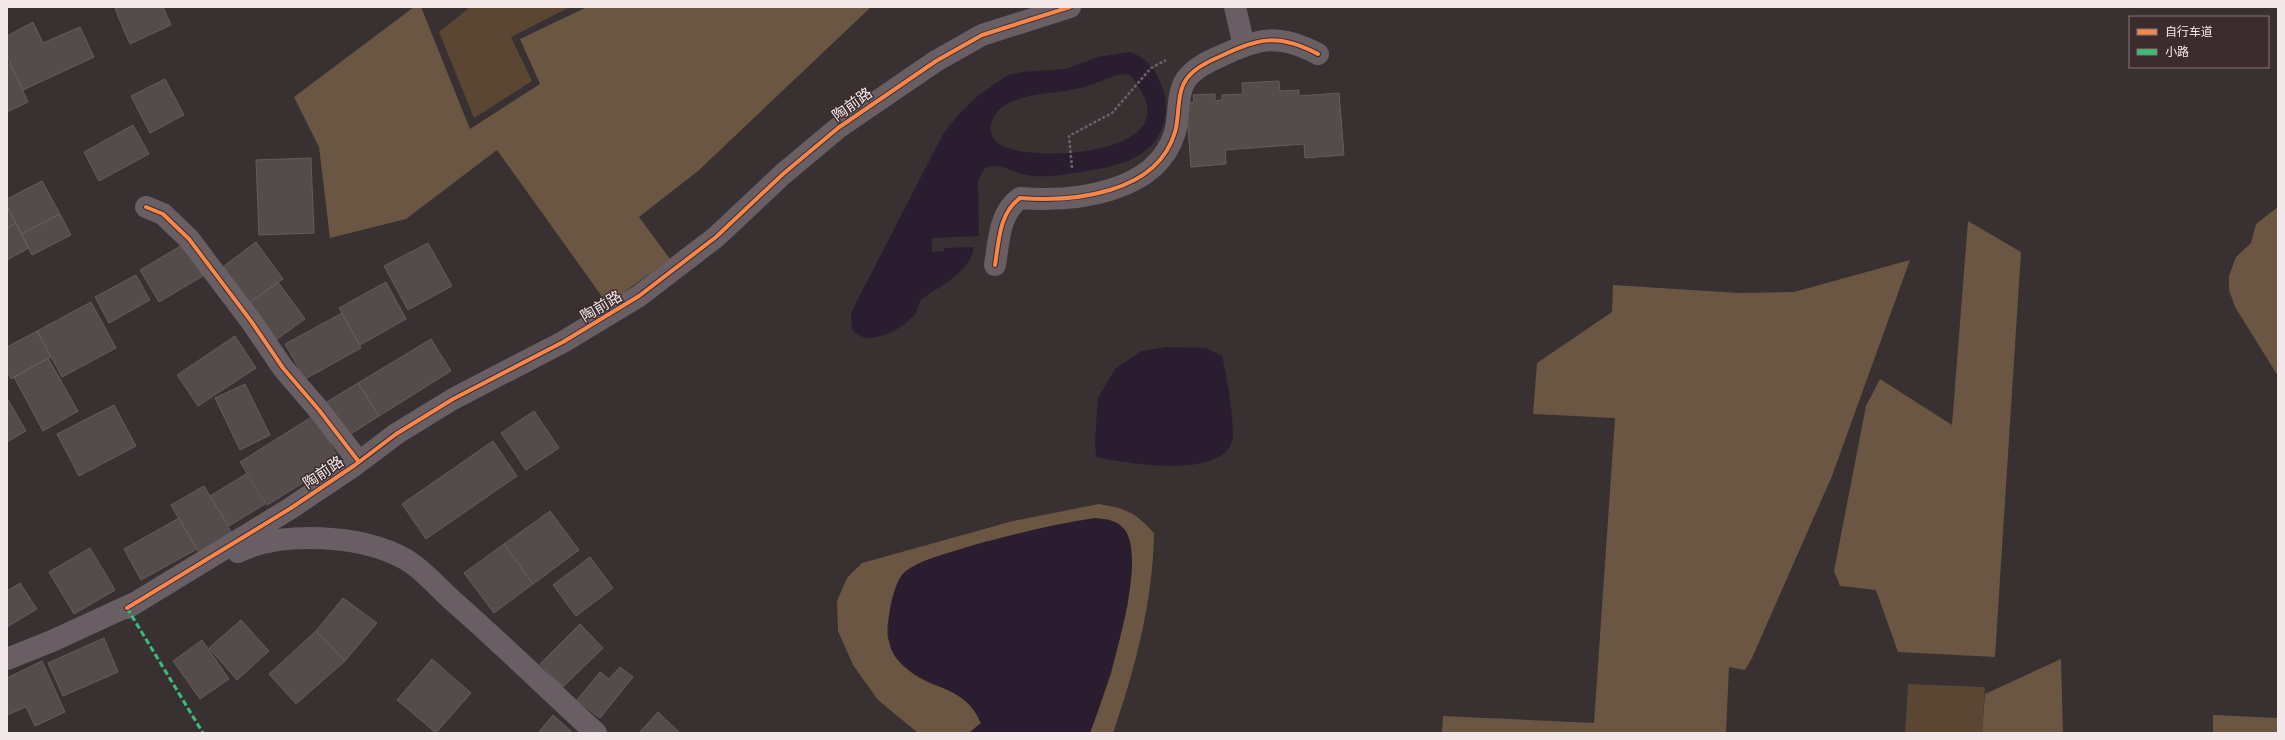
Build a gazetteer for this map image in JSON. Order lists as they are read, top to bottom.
{
  "streets": {
    "street": ["陶前路"]
  },
  "legend": ["自行车道", "小路"]
}
